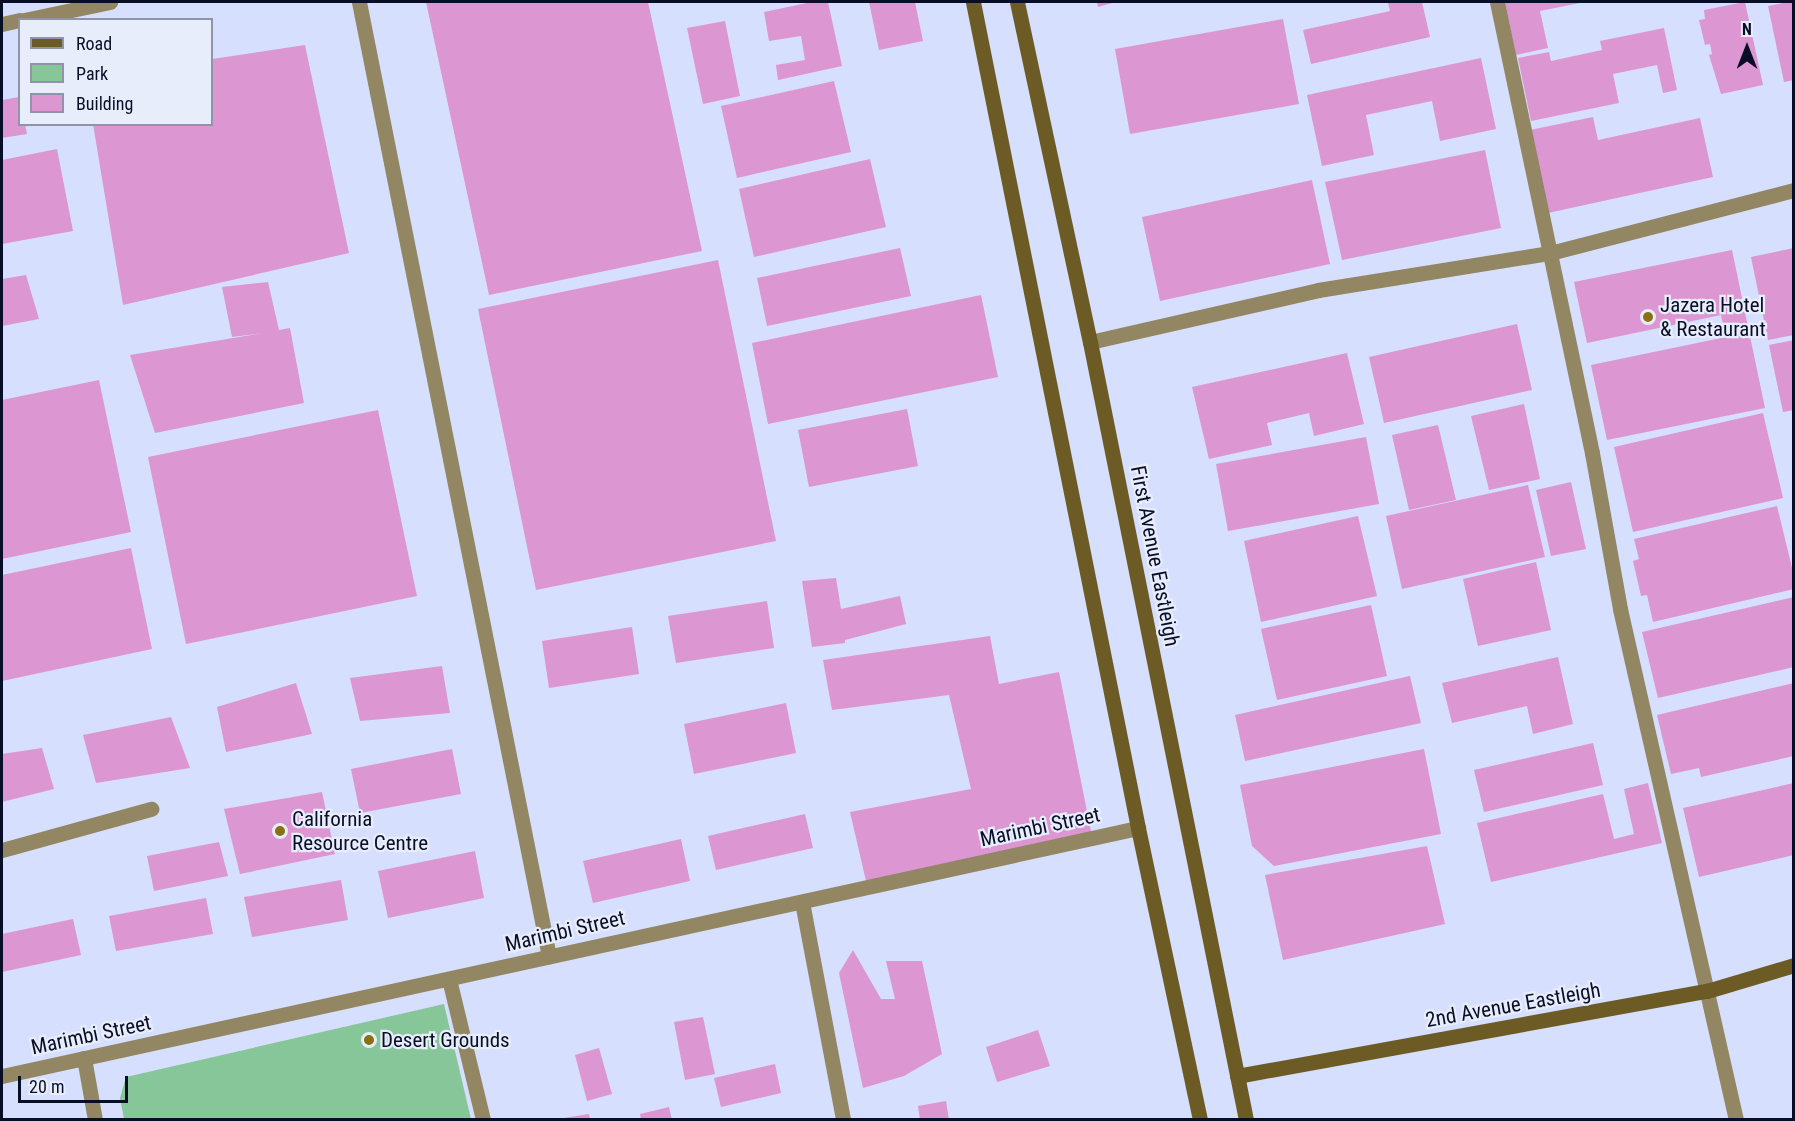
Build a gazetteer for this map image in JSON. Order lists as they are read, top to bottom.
{
  "streets": {
    "main road": ["First Avenue Eastleigh", "2nd Avenue Eastleigh"],
    "street": ["Marimbi Street"]
  },
  "crossings": [
    ["First Avenue Eastleigh", "2nd Avenue Eastleigh"]
  ],
  "places": ["Jazera Hotel & Restaurant", "California Resource Centre", "Desert Grounds"],
  "legend": ["Road", "Park", "Building"],
  "scale_bar": "20 m",
  "north": "top"
}
